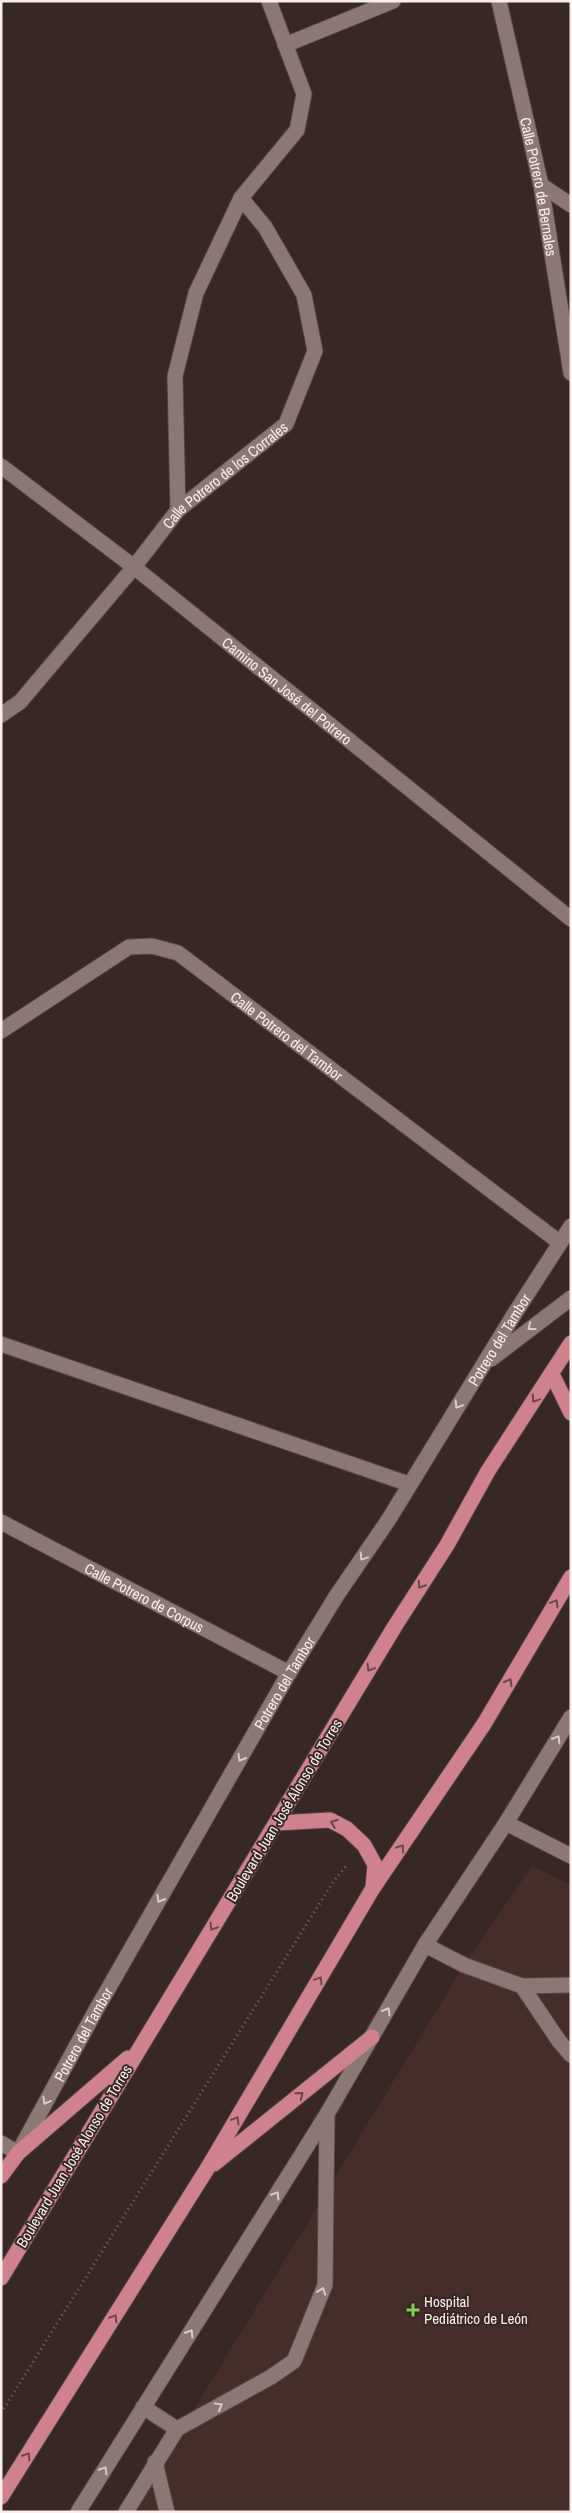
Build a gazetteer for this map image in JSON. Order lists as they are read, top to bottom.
{
  "streets": {
    "main road": ["Boulevard Juan José Alonso de Torres"],
    "street": [
      "Calle Potrero de Bernales",
      "Calle Potrero de los Corrales",
      "Camino San José del Potrero",
      "Calle Potrero del Tambor",
      "Potrero del Tambor",
      "Calle Potrero de Corpus"
    ]
  },
  "crossings": [
    ["Calle Potrero de los Corrales", "Camino San José del Potrero"],
    ["Calle Potrero del Tambor", "Potrero del Tambor"],
    ["Potrero del Tambor", "Calle Potrero de Corpus"]
  ],
  "one_way": ["Potrero del Tambor"],
  "places": {
    "health": ["Hospital Pediátrico de León"]
  }
}
